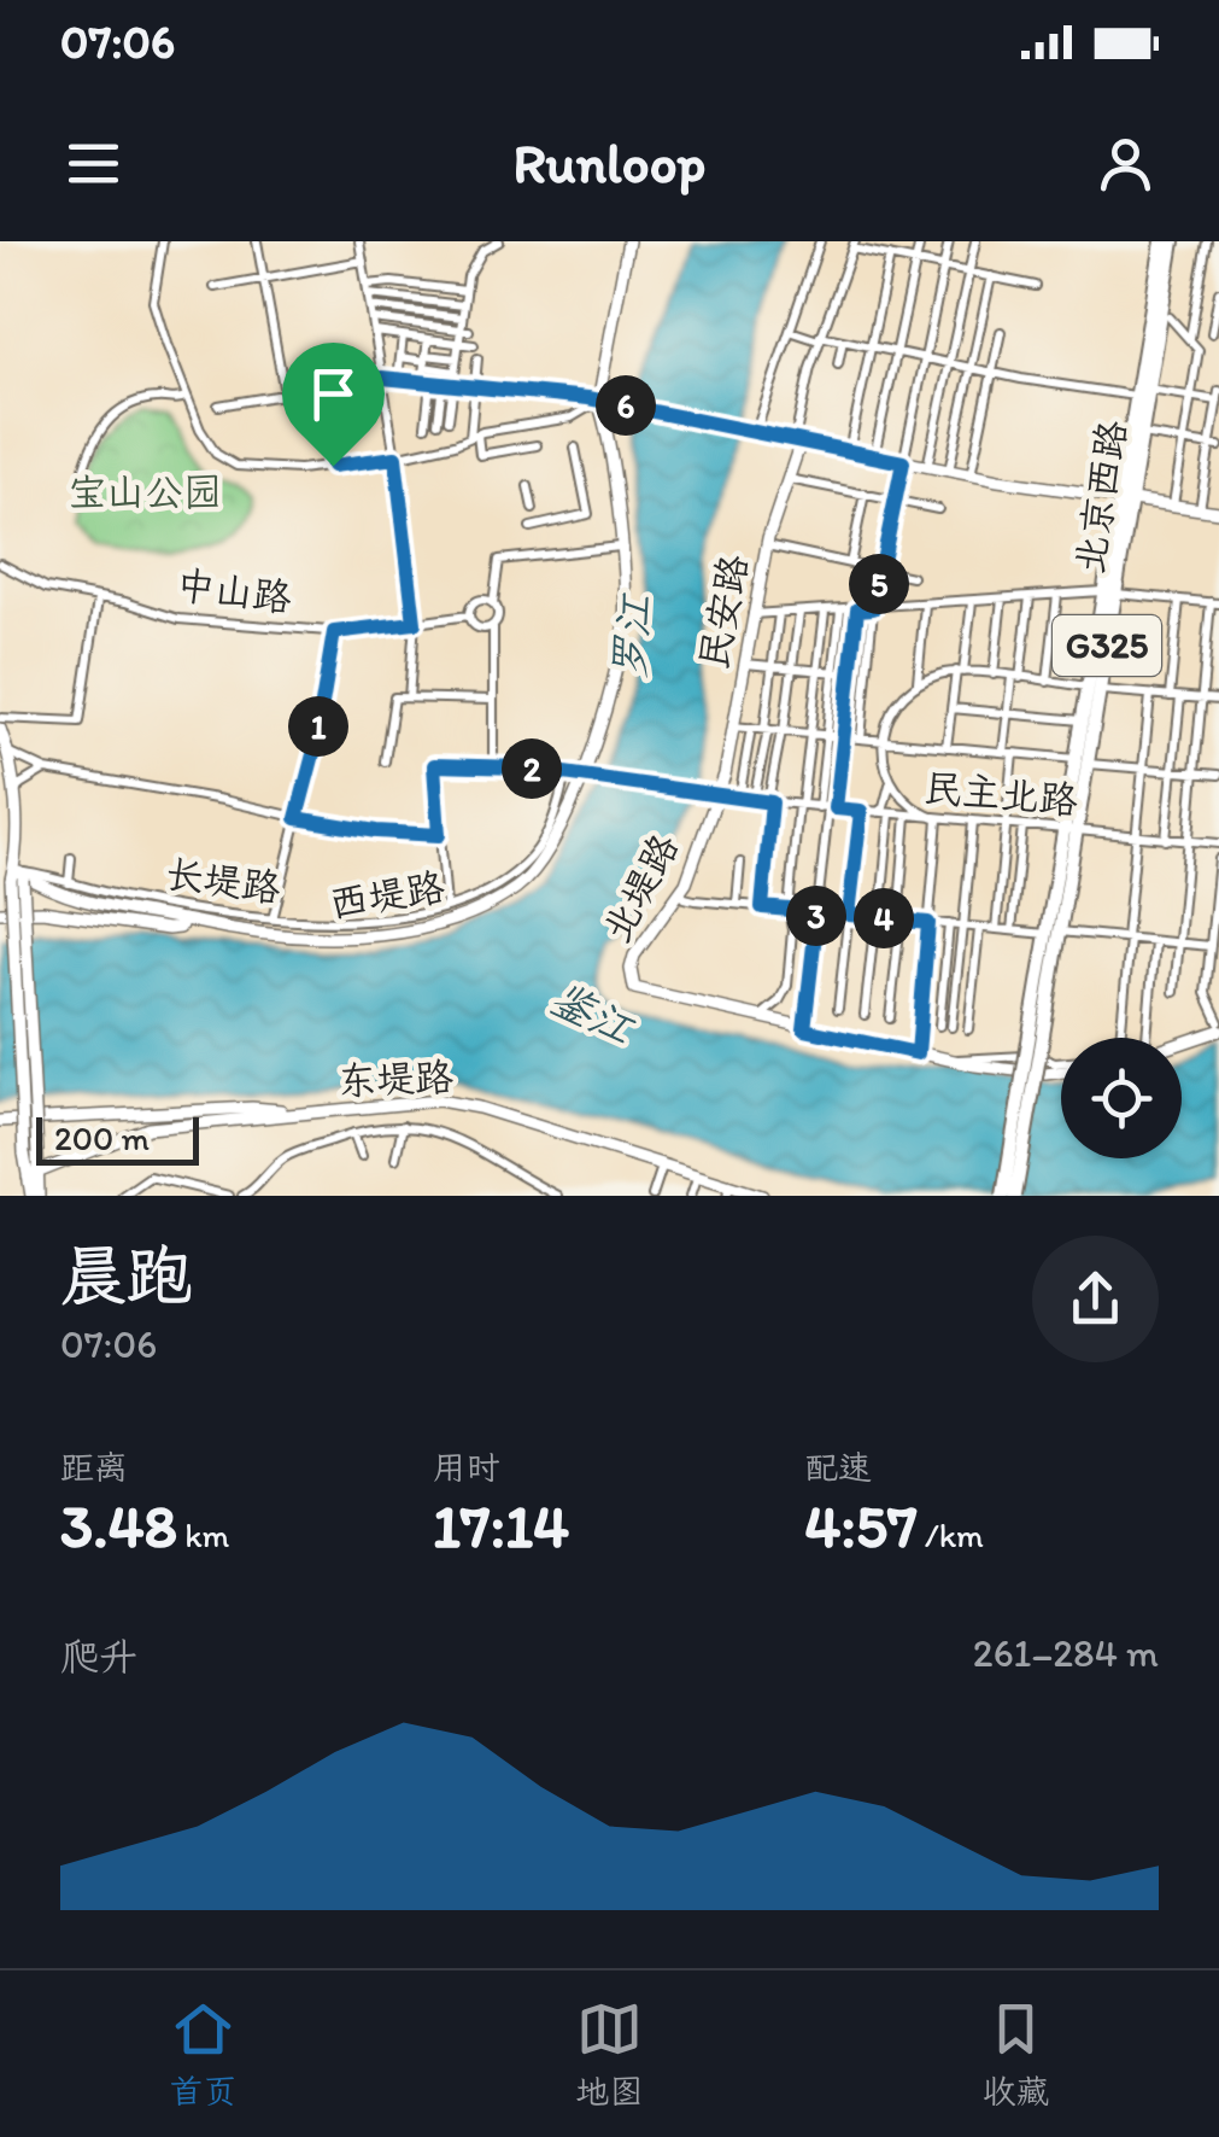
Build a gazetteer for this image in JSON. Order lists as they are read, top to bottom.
{
  "streets": {
    "highway": ["北京西路", "G325"],
    "main road": [
      "民安路",
      "北堤路",
      "西堤路",
      "东堤路"
    ],
    "street": ["中山路", "民主北路", "长堤路"]
  },
  "crossings": [
    ["北京西路", "G325"],
    ["北京西路", "民主北路"],
    ["民安路", "民主北路"],
    ["民安路", "北堤路"],
    ["民主北路", "长堤路"],
    ["民主北路", "北堤路"],
    ["民主北路", "西堤路"],
    ["长堤路", "西堤路"]
  ],
  "water": ["罗江", "鉴江"],
  "parks": ["宝山公园"],
  "scale_bar": "200 m",
  "page": {
    "status": "07:06",
    "header": "Runloop",
    "pins": [
      "6",
      "5",
      "1",
      "2",
      "3",
      "4"
    ],
    "scale": "200 m",
    "heading": ["晨跑", "07:06"],
    "stats": [
      ["距离", "3.48 km"],
      ["用时", "17:14"],
      ["配速", "4:57 /km"]
    ],
    "chart": ["爬升", "261–284 m"],
    "tabs": ["首页", "地图", "收藏"]
  }
}
